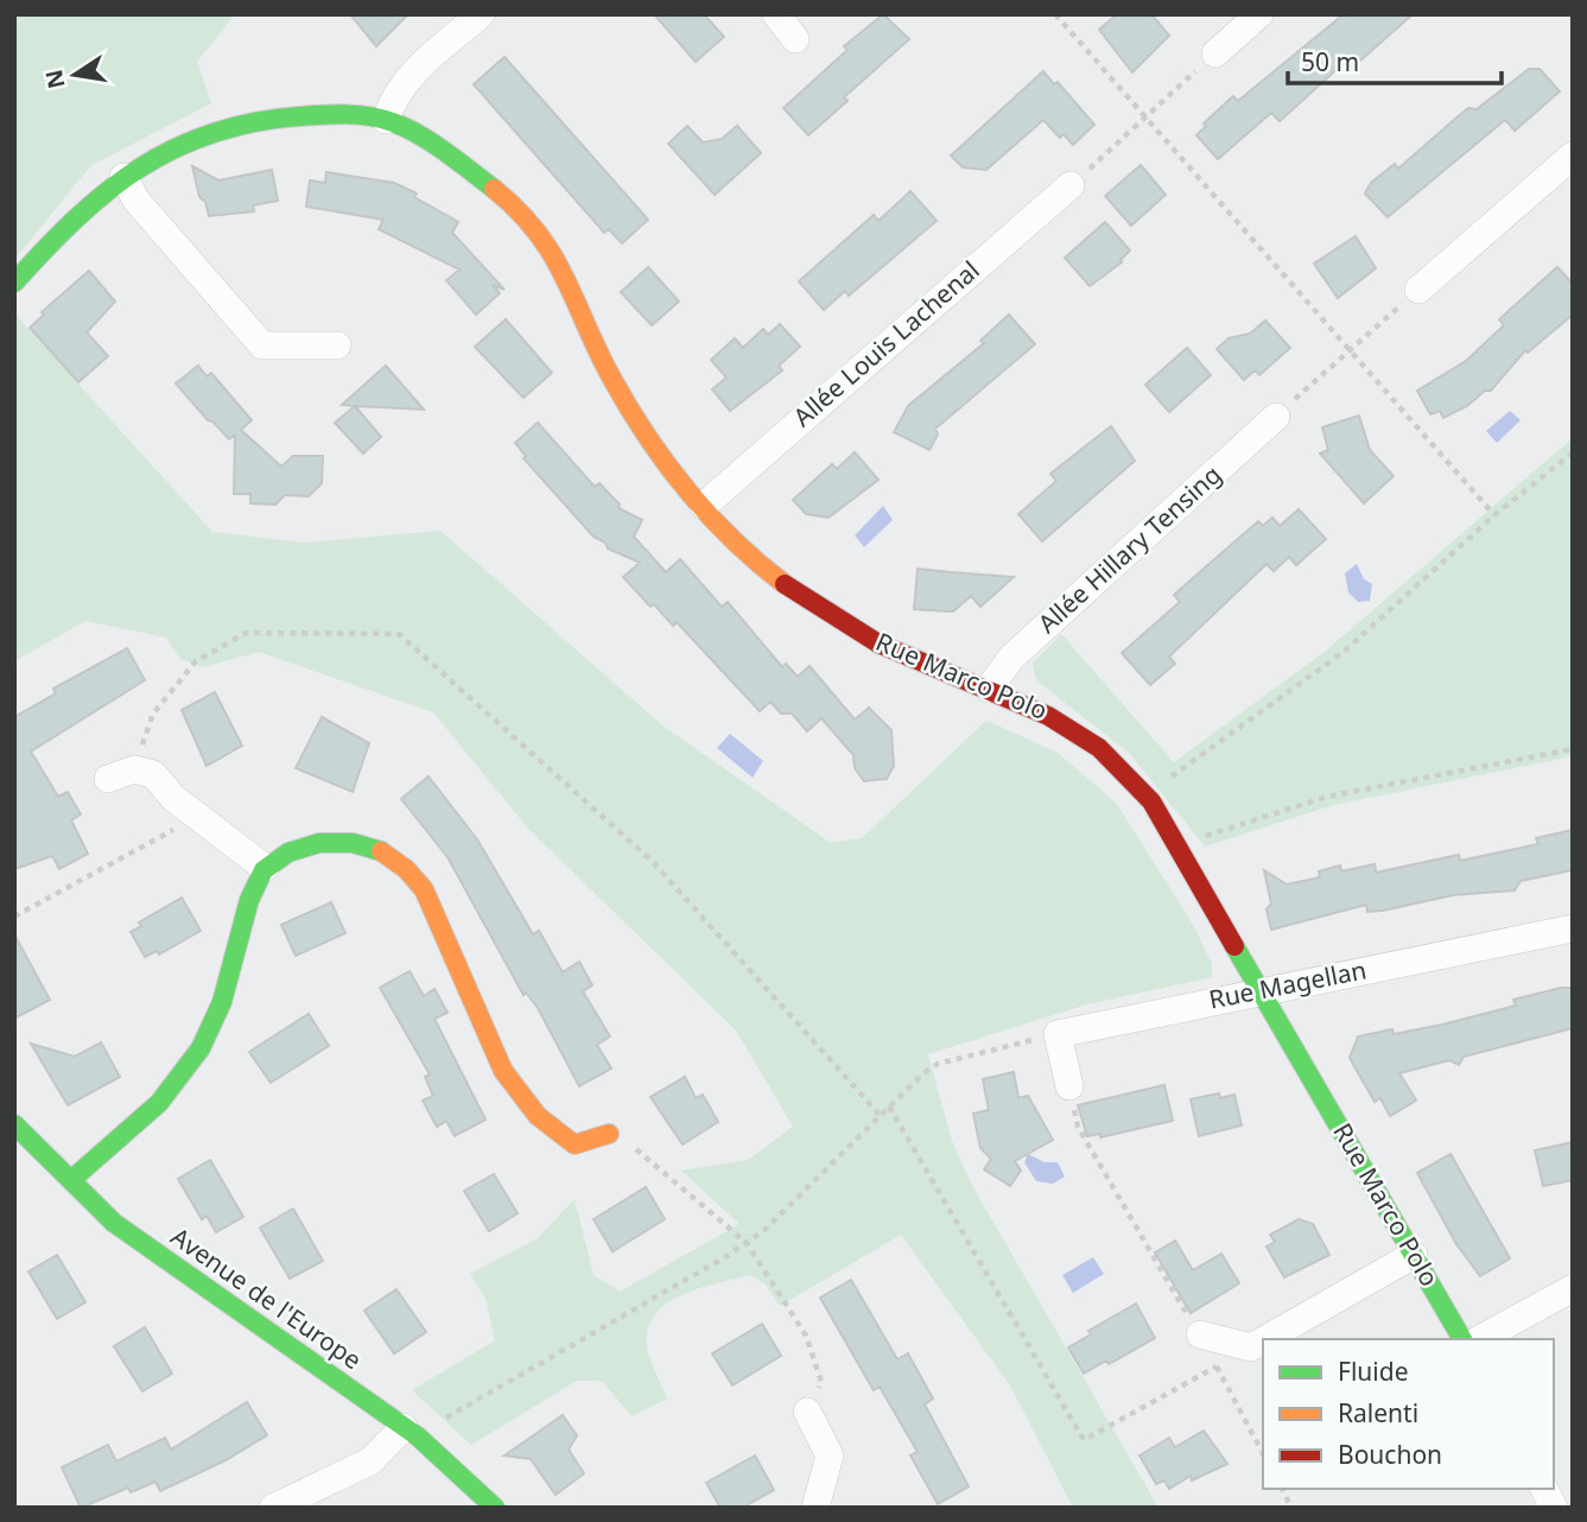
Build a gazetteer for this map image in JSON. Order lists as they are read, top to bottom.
{
  "streets": {
    "street": [
      "Allée Louis Lachenal",
      "Allée Hillary Tensing",
      "Rue Marco Polo",
      "Rue Magellan",
      "Avenue de l'Europe"
    ]
  },
  "crossings": [
    ["Allée Louis Lachenal", "Rue Marco Polo"],
    ["Allée Hillary Tensing", "Rue Marco Polo"],
    ["Rue Marco Polo", "Rue Magellan"]
  ],
  "legend": ["Fluide", "Ralenti", "Bouchon"],
  "scale_bar": "50 m",
  "north": "left"
}
